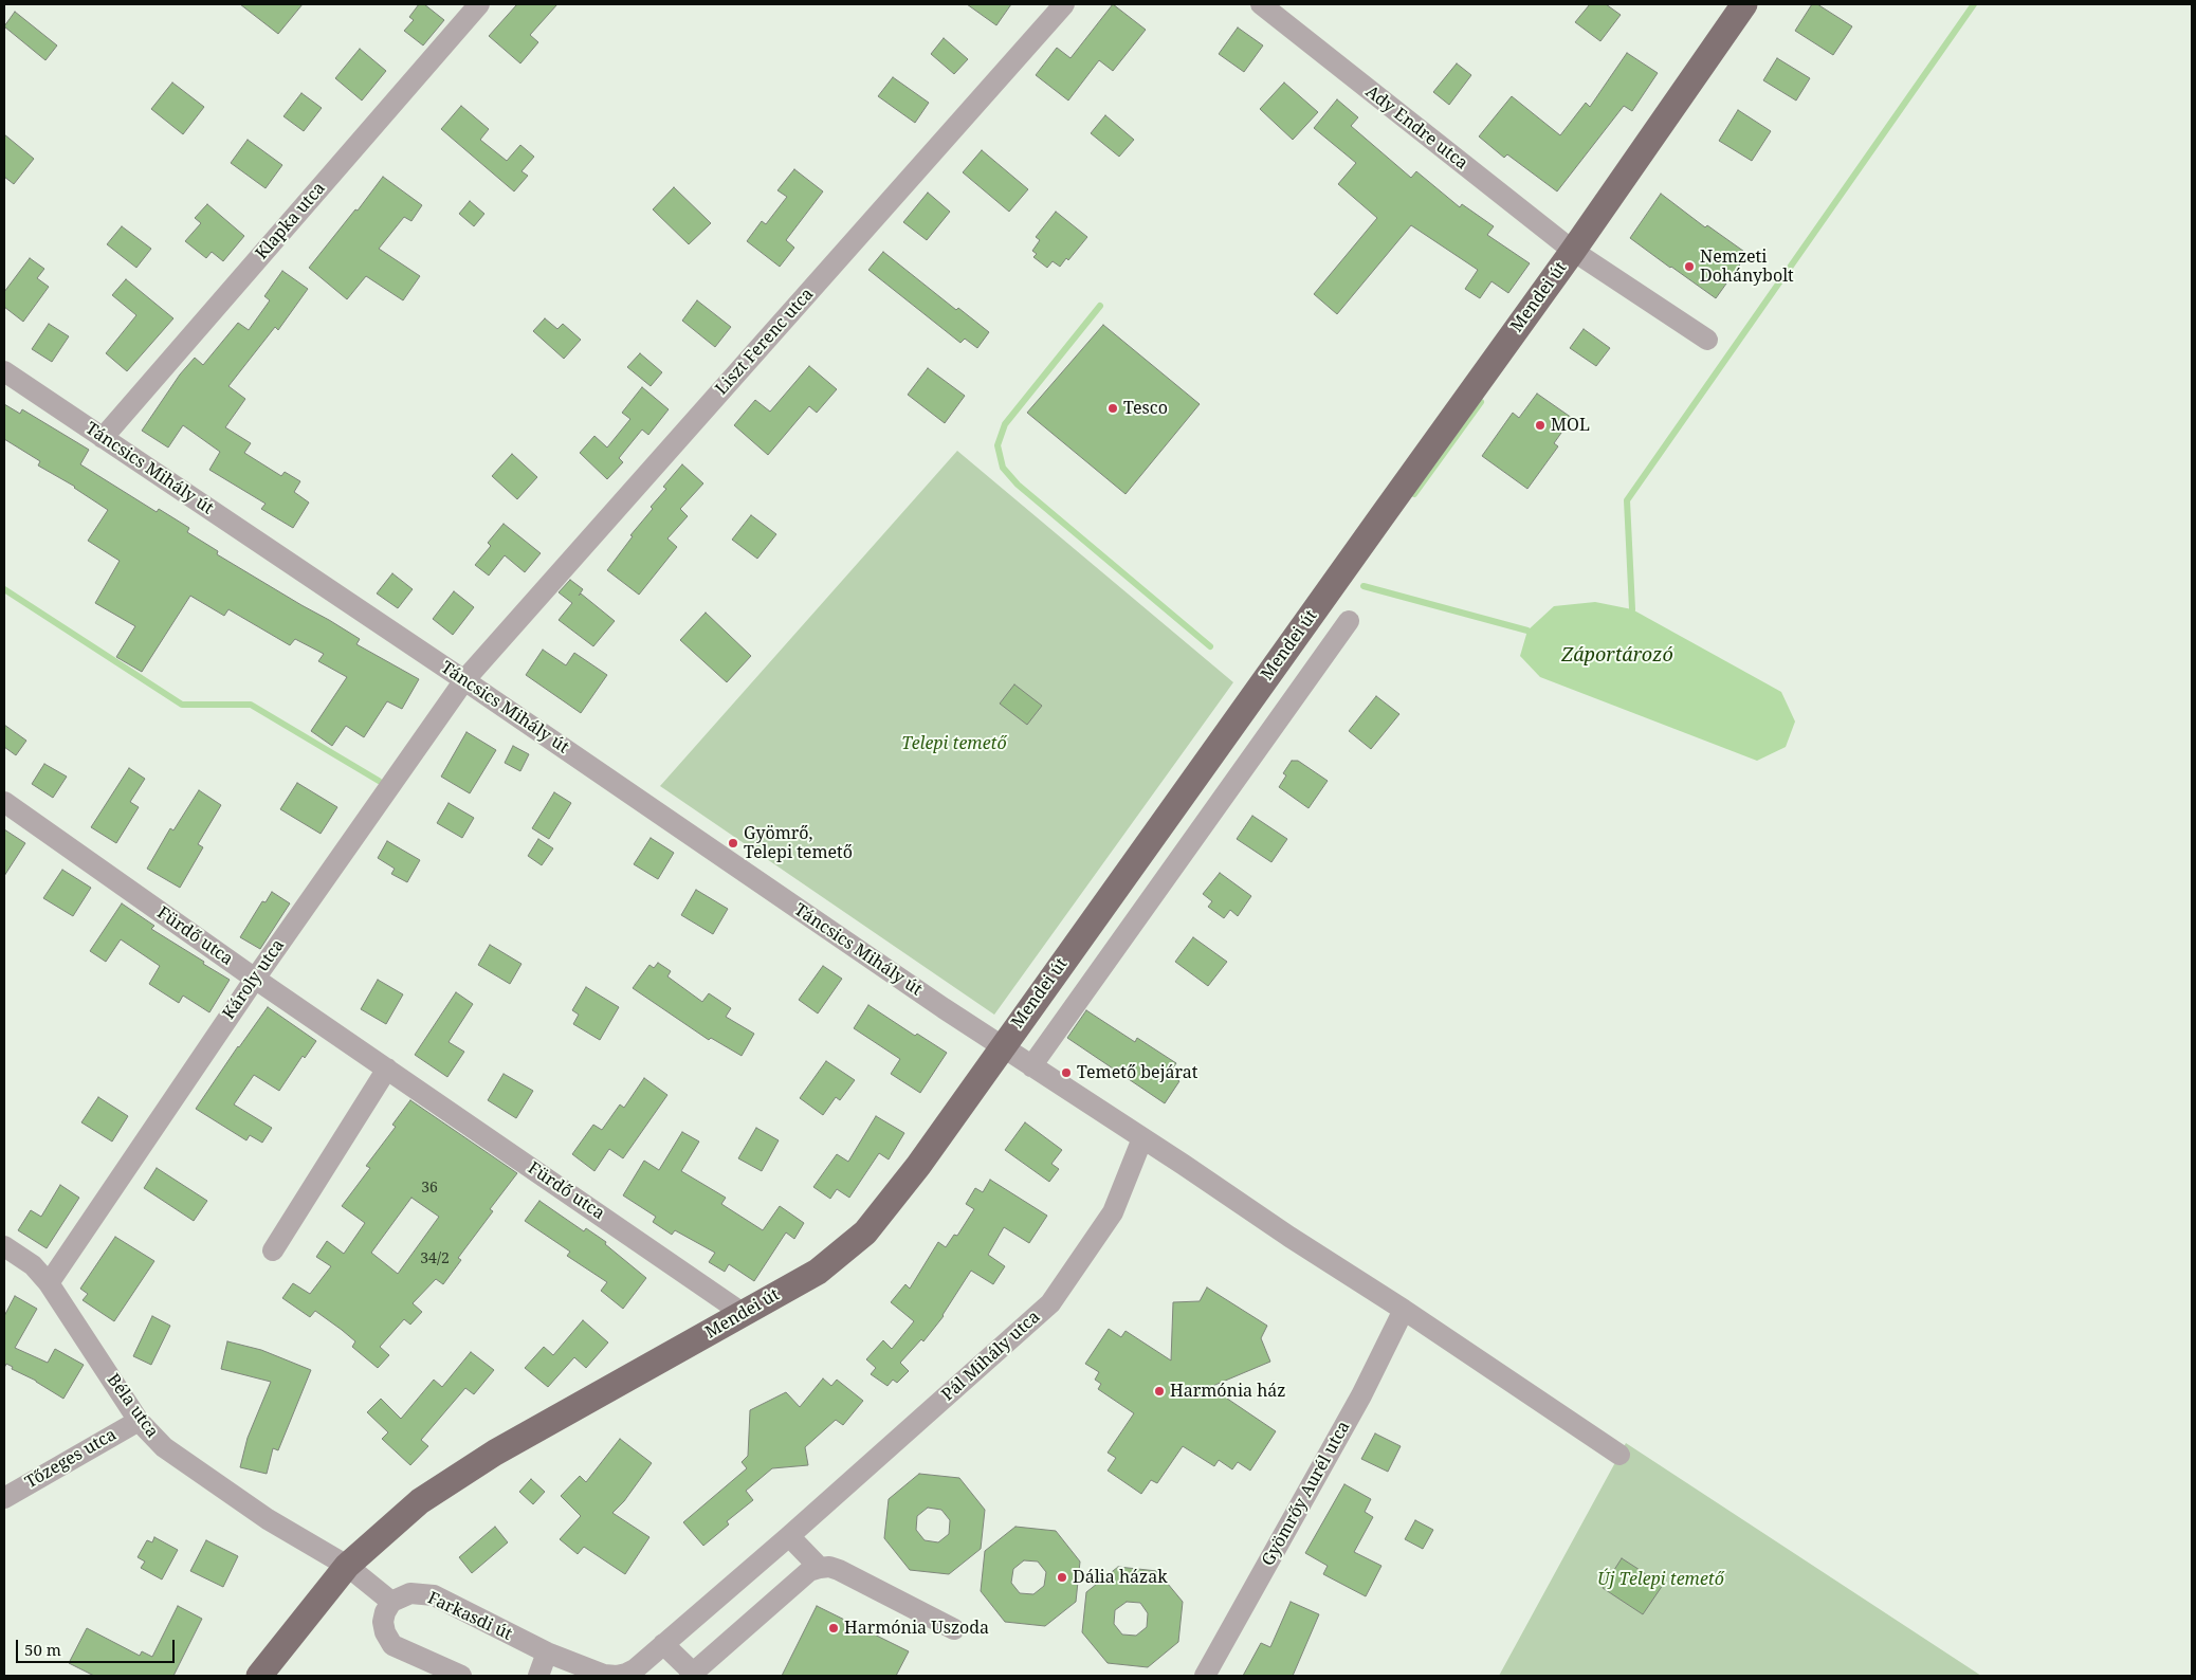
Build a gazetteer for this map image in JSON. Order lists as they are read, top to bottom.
{
  "streets": {
    "main road": ["Mendei út"],
    "street": [
      "Ady Endre utca",
      "Klapka utca",
      "Liszt Ferenc utca",
      "Táncsics Mihály út",
      "Fürdő utca",
      "Károly utca",
      "Pál Mihály utca",
      "Béla utca",
      "Tőzeges utca",
      "Gyömrőy Aurél utca",
      "Farkasdi út"
    ]
  },
  "crossings": [
    ["Ady Endre utca", "Mendei út"],
    ["Klapka utca", "Táncsics Mihály út"],
    ["Mendei út", "Táncsics Mihály út"],
    ["Mendei út", "Fürdő utca"],
    ["Mendei út", "Béla utca"],
    ["Liszt Ferenc utca", "Táncsics Mihály út"],
    ["Liszt Ferenc utca", "Károly utca"],
    ["Táncsics Mihály út", "Károly utca"],
    ["Táncsics Mihály út", "Pál Mihály utca"],
    ["Táncsics Mihály út", "Gyömrőy Aurél utca"],
    ["Fürdő utca", "Károly utca"],
    ["Károly utca", "Béla utca"],
    ["Pál Mihály utca", "Farkasdi út"],
    ["Béla utca", "Tőzeges utca"]
  ],
  "water": ["Záportározó"],
  "parks": ["Telepi temető", "Új Telepi temető"],
  "places": [
    "Nemzeti Dohánybolt",
    "Tesco",
    "MOL",
    "Gyömrő, Telepi temető",
    "Temető bejárat",
    "Harmónia ház",
    "Dália házak",
    "Harmónia Uszoda"
  ],
  "house_numbers": ["36", "34/2"],
  "scale_bar": "50 m"
}
